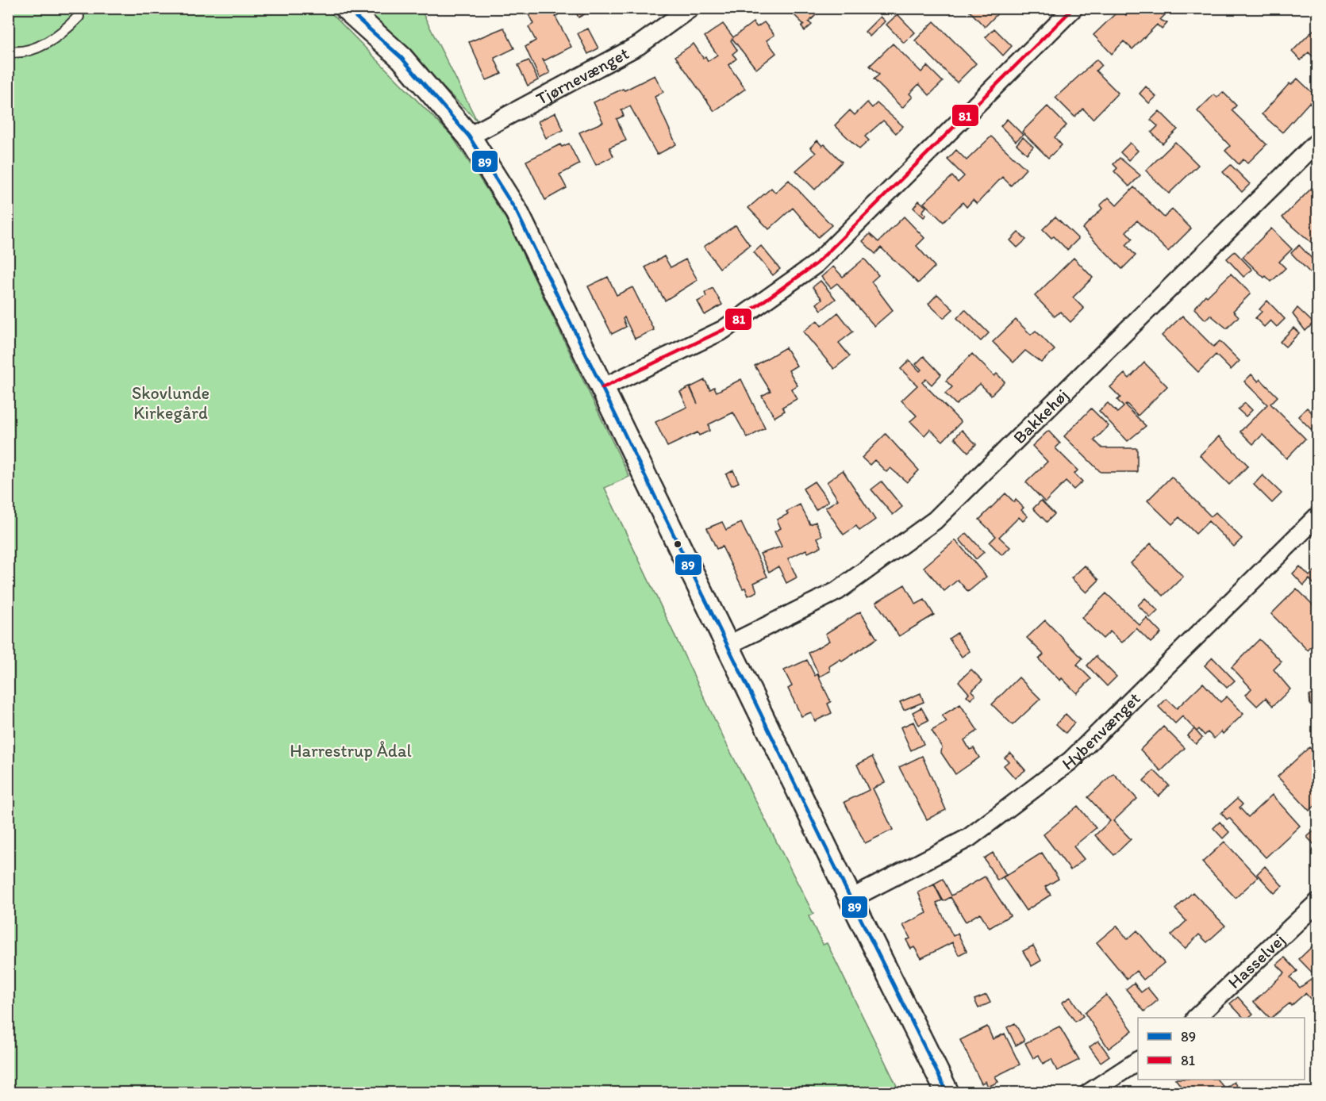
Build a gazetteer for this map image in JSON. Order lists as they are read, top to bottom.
{
  "streets": {
    "street": [
      "Tjørnevænget",
      "Bakkehøj",
      "Hybenvænget",
      "Hasselvej"
    ]
  },
  "parks": ["Skovlunde Kirkegård", "Harrestrup Ådal"],
  "lines": ["transit line 89", "transit line 81"],
  "legend": ["89", "81"]
}
